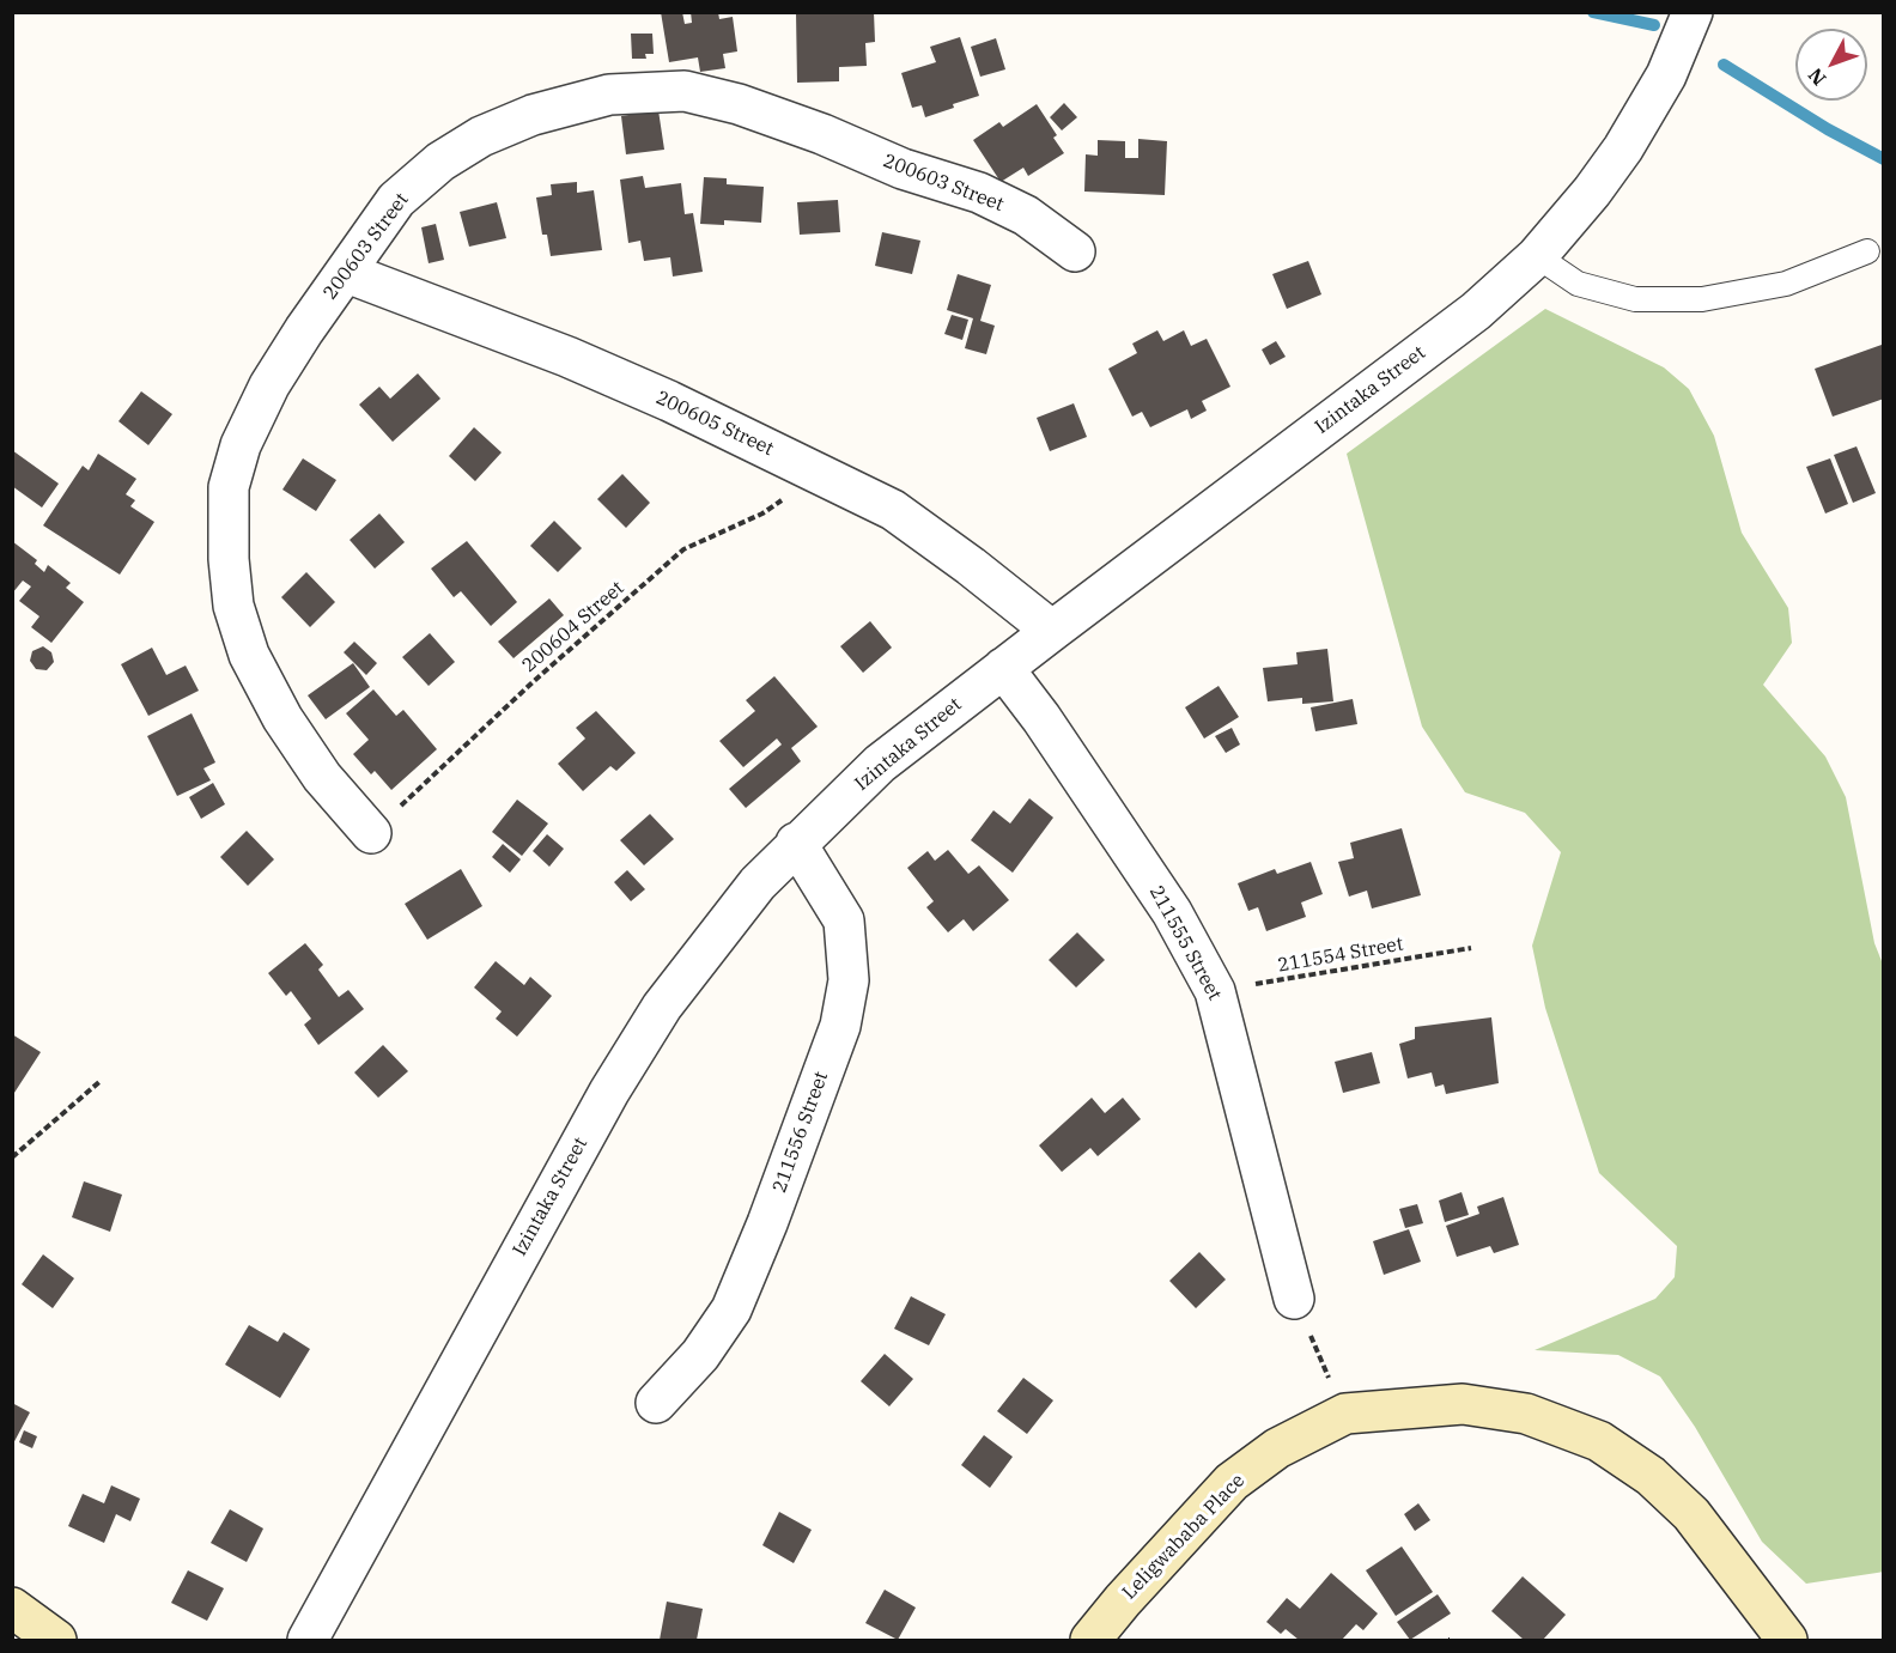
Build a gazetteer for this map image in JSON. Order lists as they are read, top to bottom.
{
  "streets": {
    "street": [
      "200603 Street",
      "Izintaka Street",
      "200605 Street",
      "211555 Street",
      "211556 Street",
      "Leligwababa Place"
    ],
    "path": ["200604 Street", "211554 Street"]
  },
  "crossings": [
    ["200603 Street", "200605 Street"],
    ["200603 Street", "200604 Street"],
    ["Izintaka Street", "200605 Street"],
    ["Izintaka Street", "211555 Street"],
    ["Izintaka Street", "211556 Street"],
    ["200605 Street", "200604 Street"],
    ["211555 Street", "211554 Street"]
  ],
  "north": "bottom left"
}
